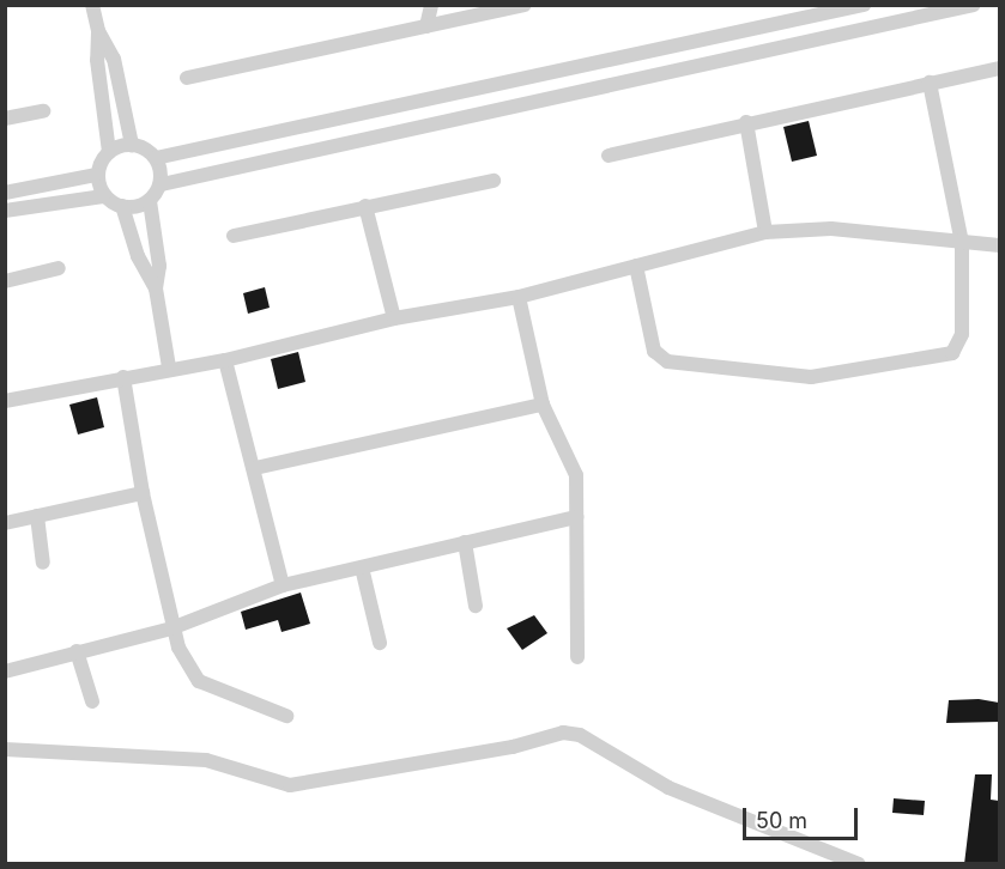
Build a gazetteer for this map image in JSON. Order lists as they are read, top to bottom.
{
  "scale_bar": "50 m"
}
